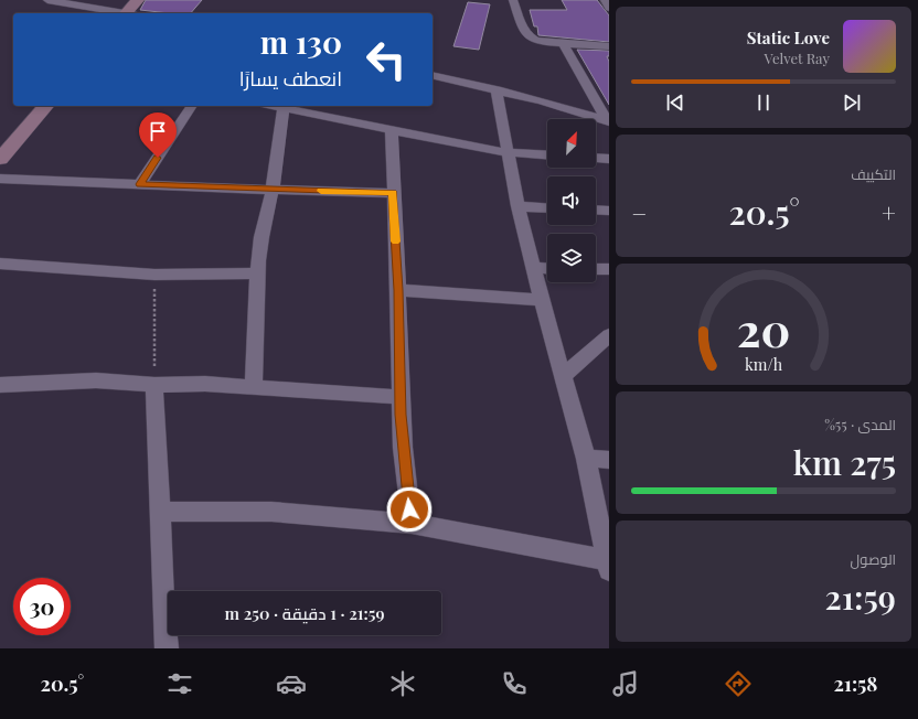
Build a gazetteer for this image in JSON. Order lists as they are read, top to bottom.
{
  "north": "top right",
  "page": {
    "turn": ["130 m", "انعطف يسارًا"],
    "song": ["Static Love", "Velvet Ray"],
    "tile": [
      "التكييف",
      ["المدى · 55%", "275 km"],
      ["الوصول", "21:59"]
    ],
    "heat": ["−", "20.5°", "+"],
    "limit": "30",
    "trip": "21:59 · 1 دقيقة · 250 m",
    "tabs": ["21:58", "20.5°"],
    "gauge": ["20", "km/h"]
  }
}
